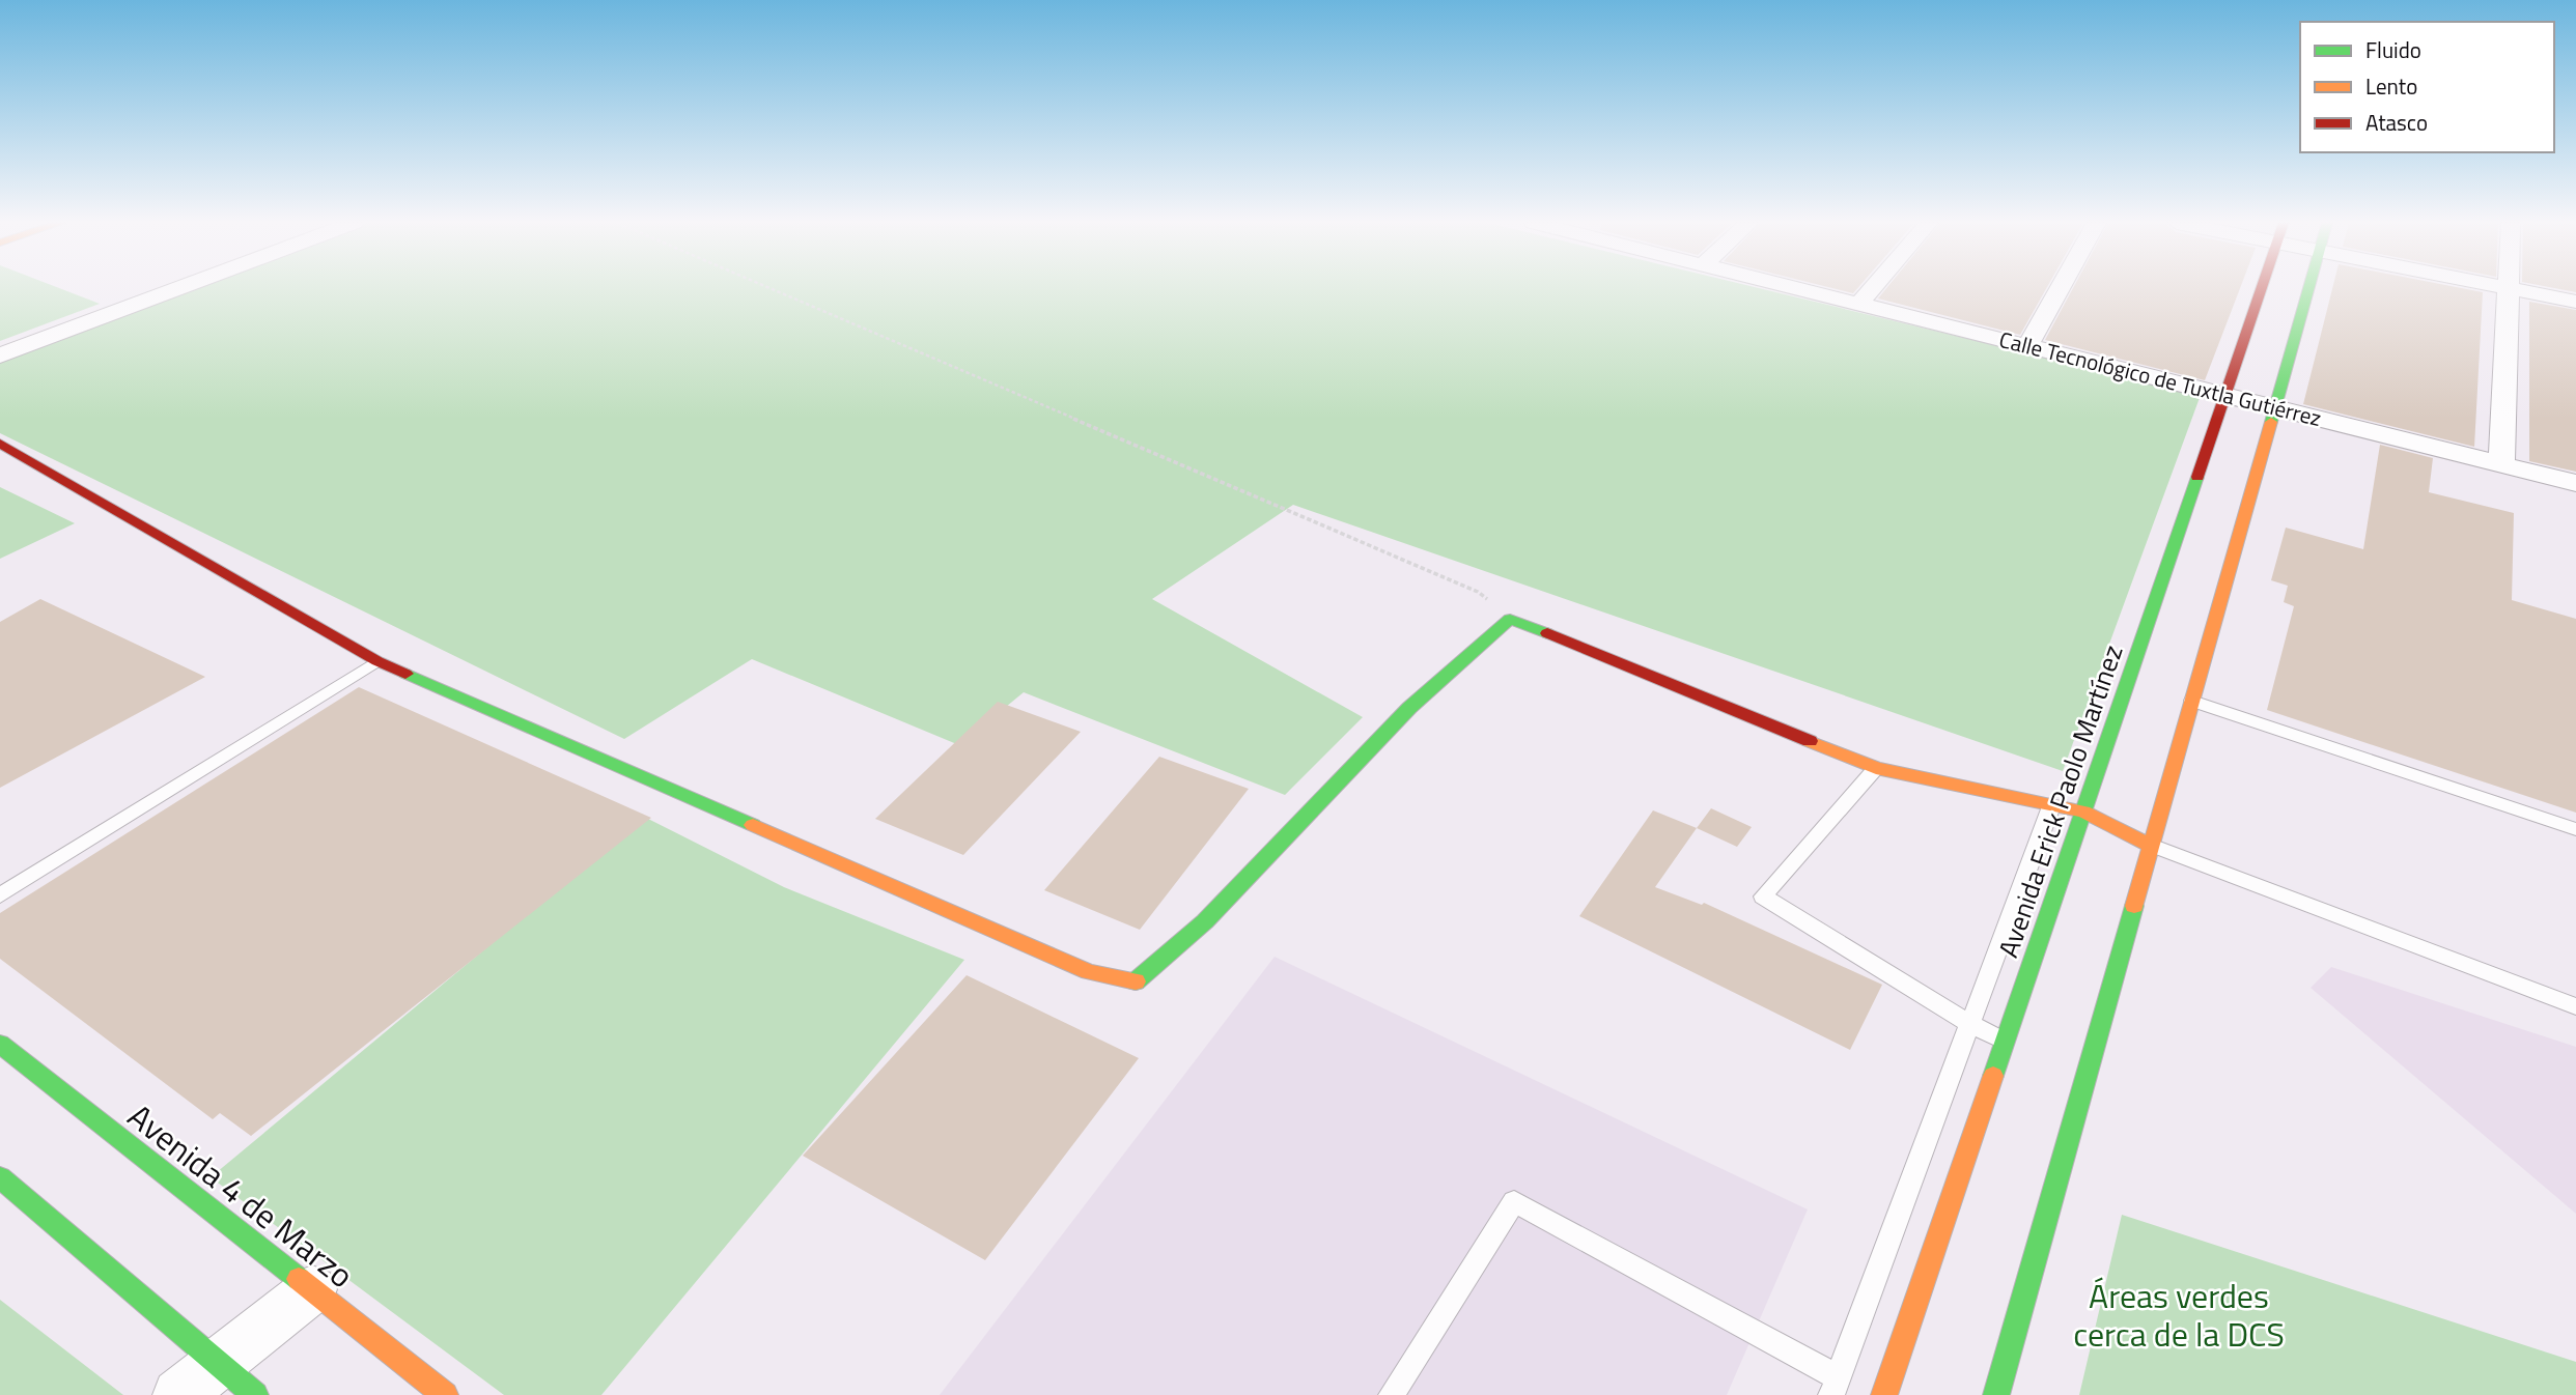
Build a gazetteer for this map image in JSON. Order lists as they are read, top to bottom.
{
  "streets": {
    "main road": ["Avenida Erick Paolo Martínez", "Avenida 4 de Marzo"],
    "street": ["Calle Tecnológico de Tuxtla Gutiérrez"]
  },
  "crossings": [
    ["Calle Tecnológico de Tuxtla Gutiérrez", "Avenida Erick Paolo Martínez"]
  ],
  "parks": ["Áreas verdes cerca de la DCS"],
  "legend": ["Fluido", "Lento", "Atasco"]
}
